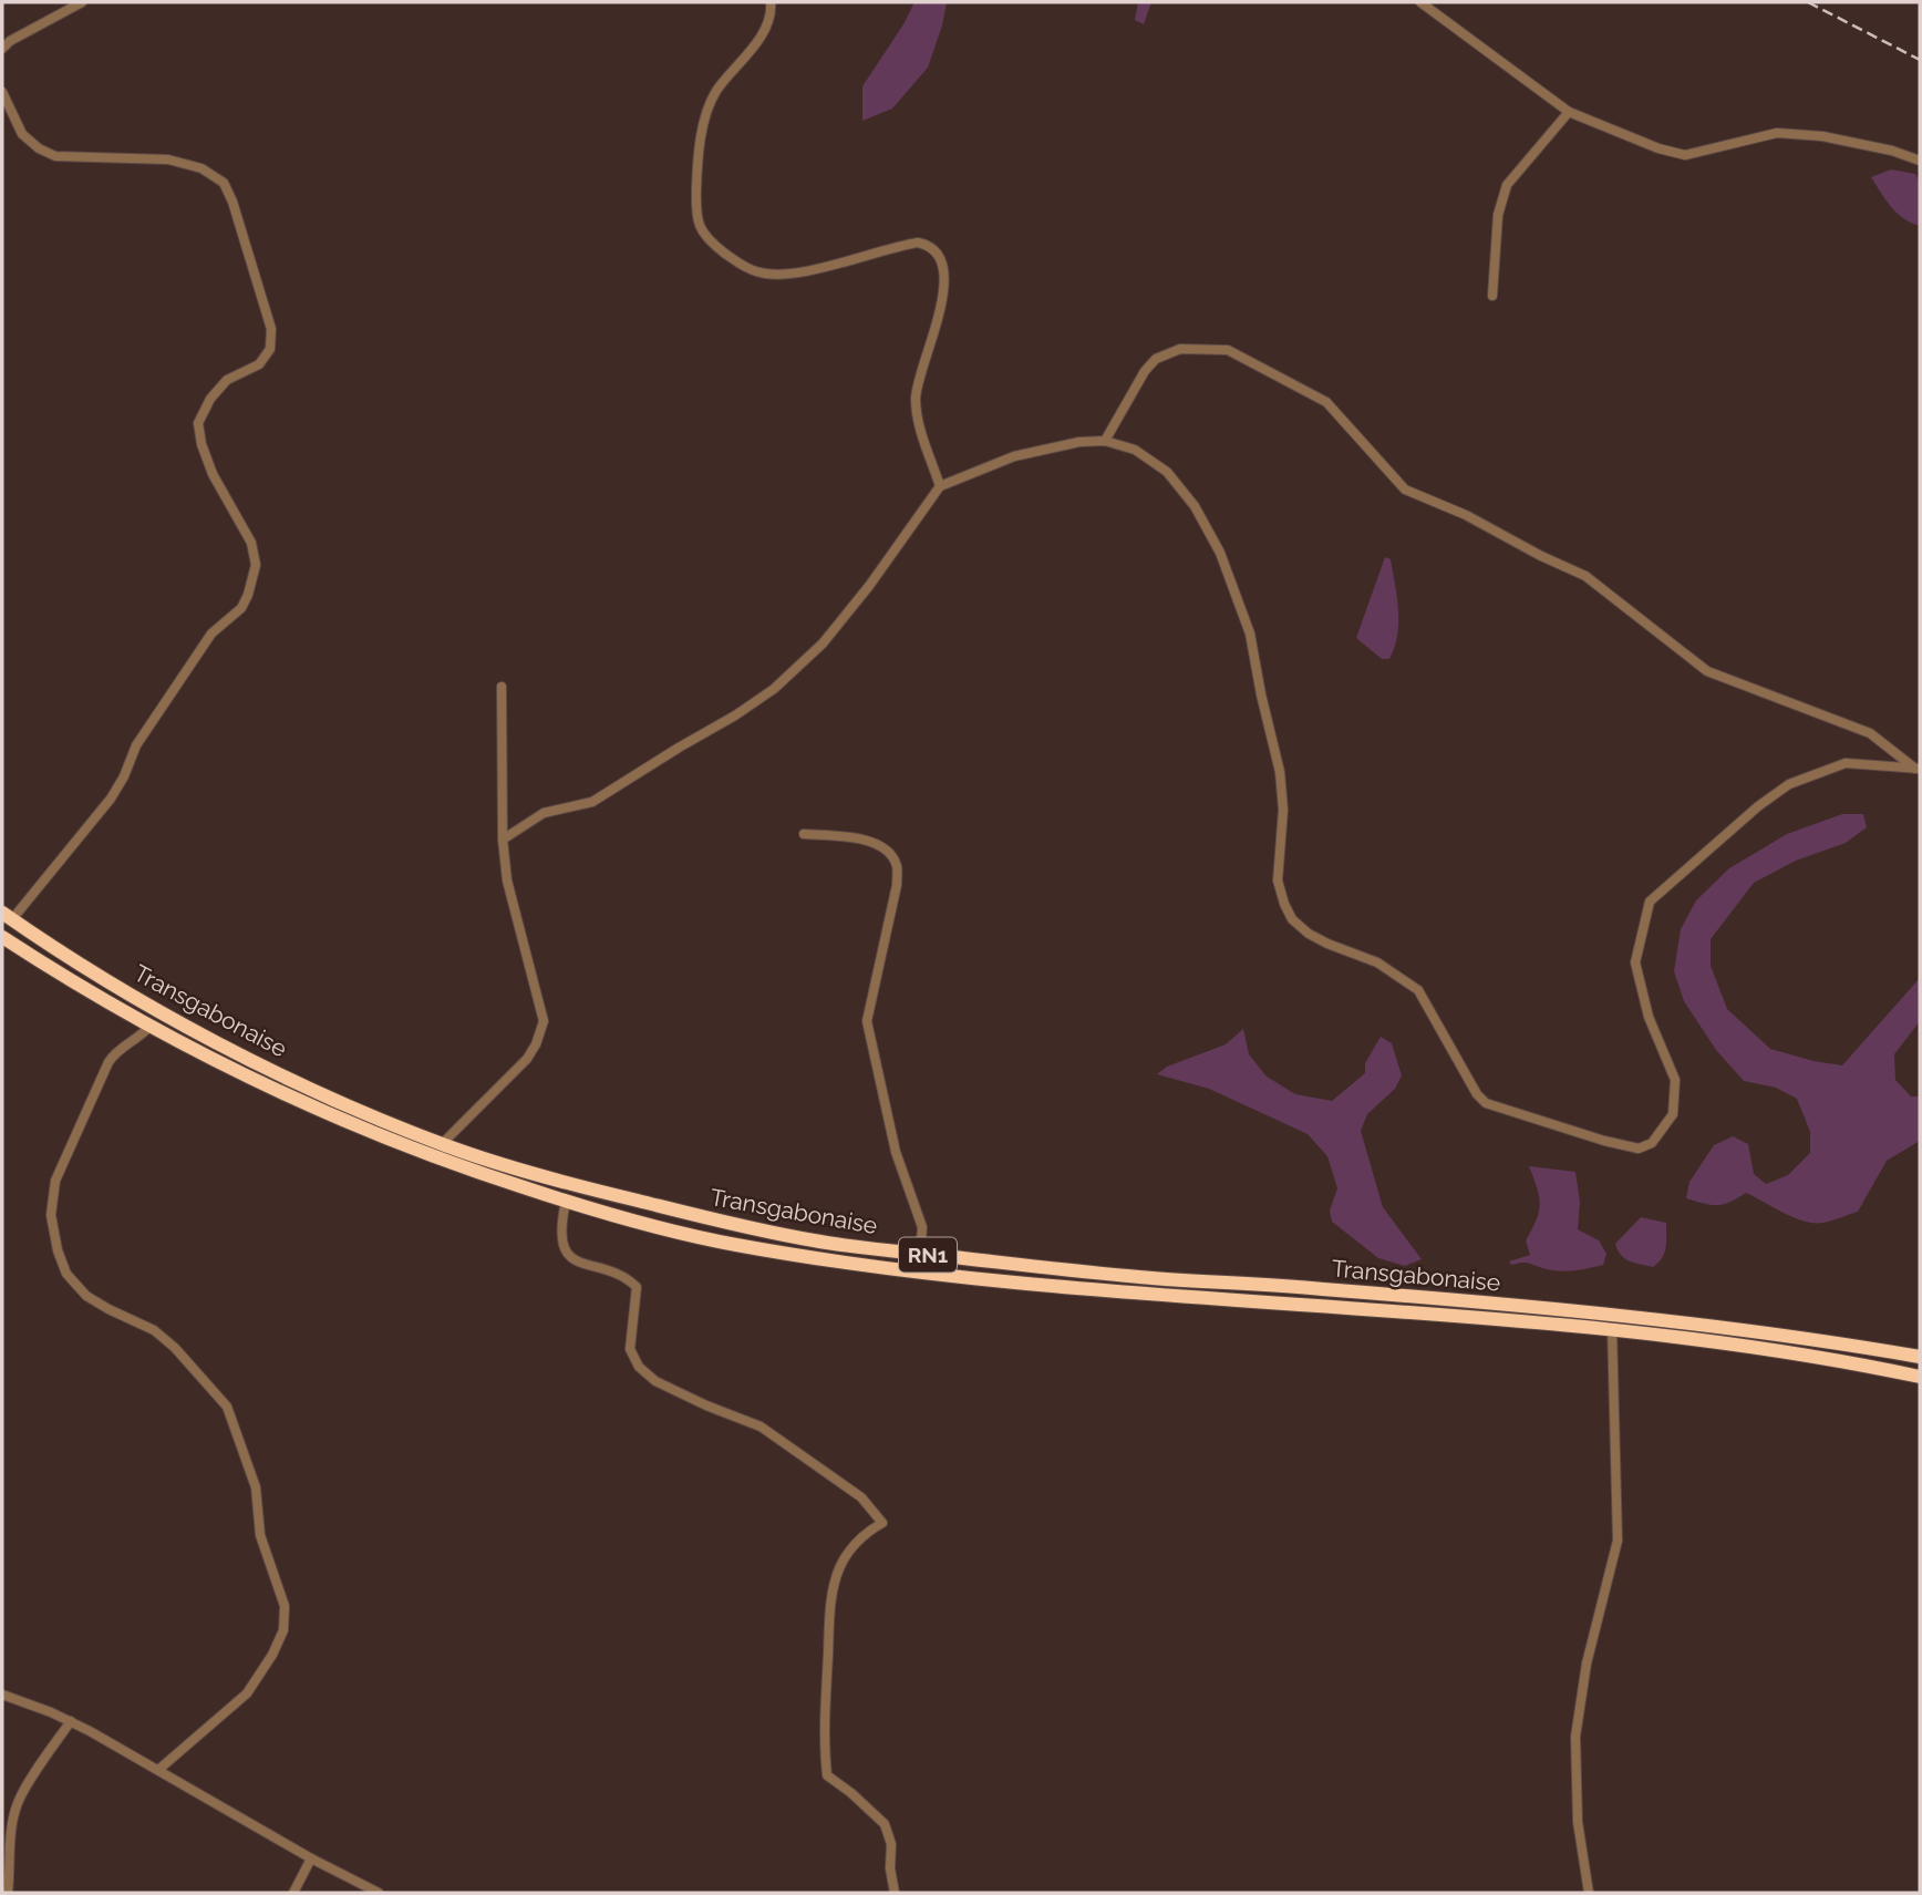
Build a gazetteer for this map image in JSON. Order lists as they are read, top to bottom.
{
  "streets": {
    "highway": ["Transgabonaise", "RN1"]
  }
}
